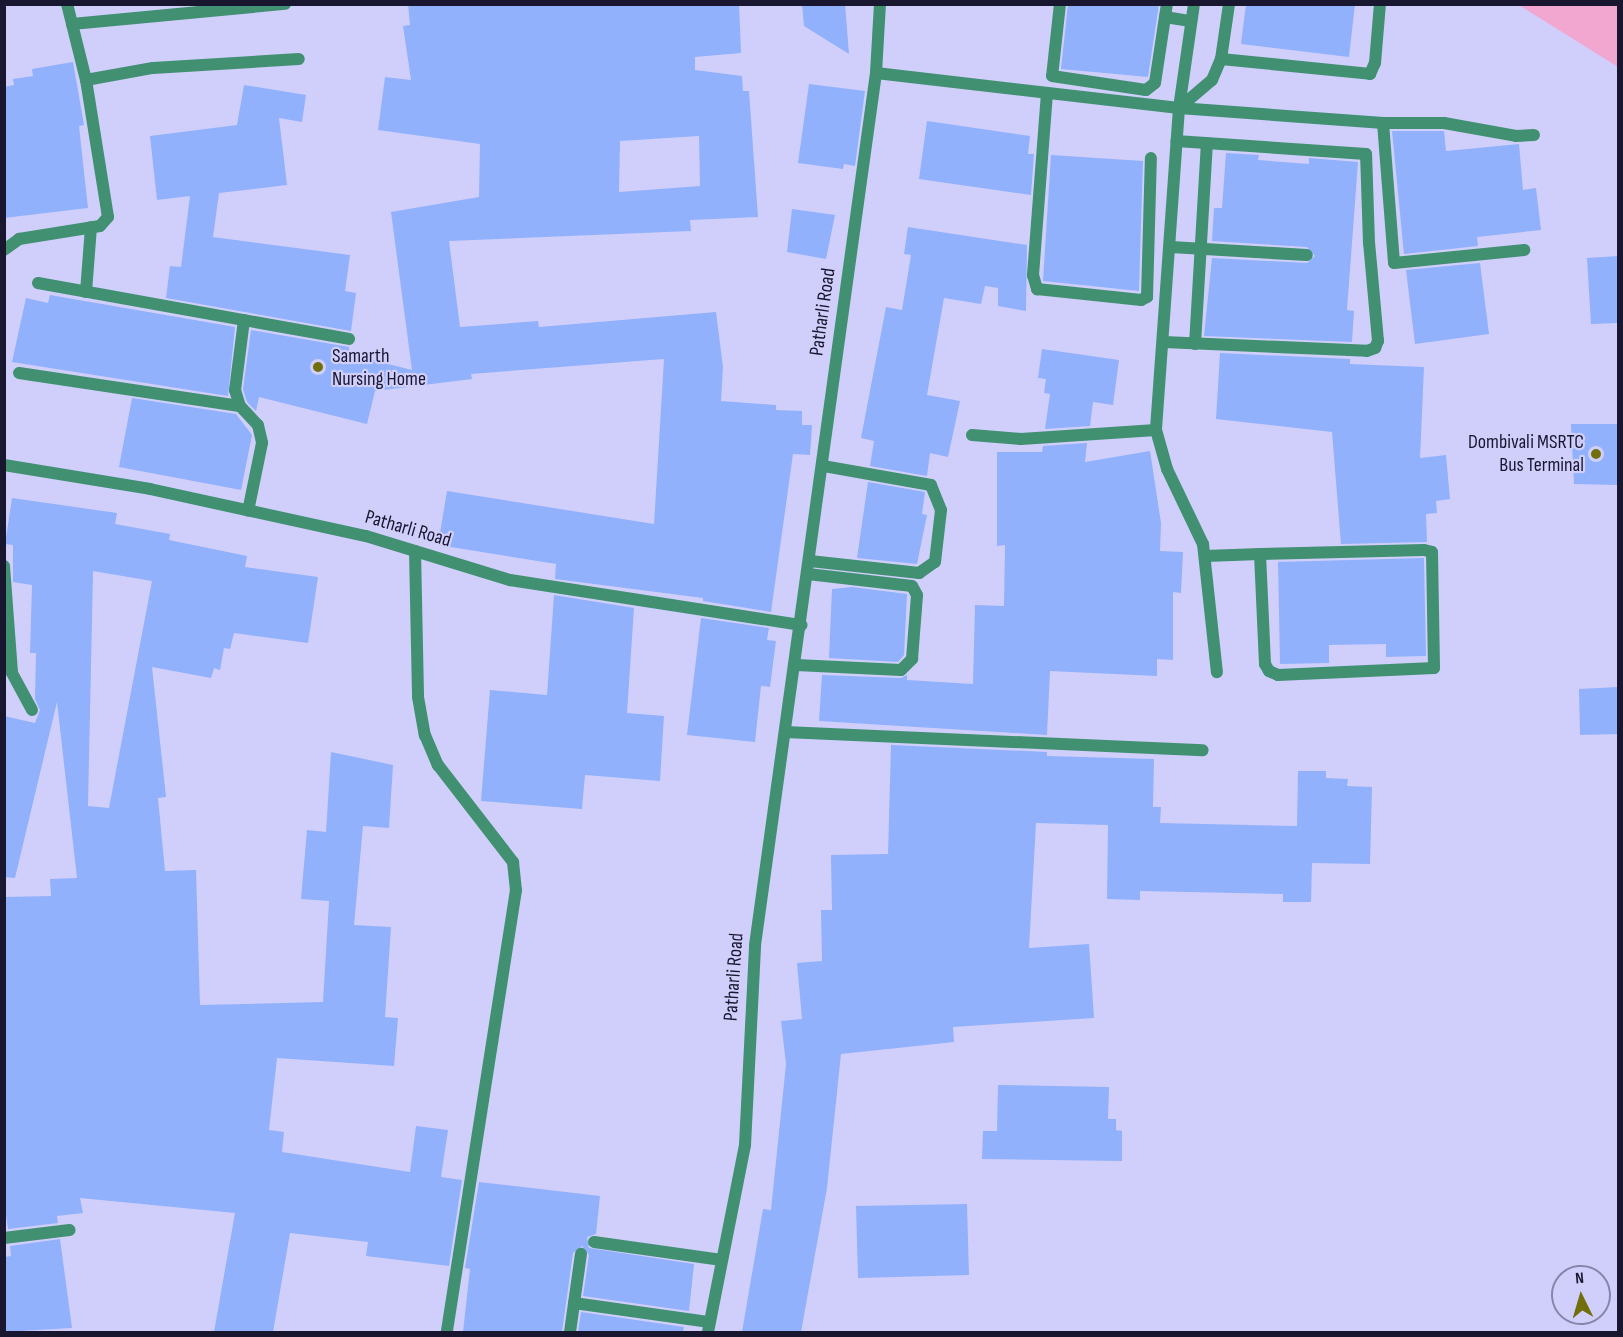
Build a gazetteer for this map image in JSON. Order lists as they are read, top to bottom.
{
  "streets": {
    "street": ["Patharli Road"]
  },
  "places": ["Samarth Nursing Home", "Dombivali MSRTC Bus Terminal"],
  "north": "top"
}
